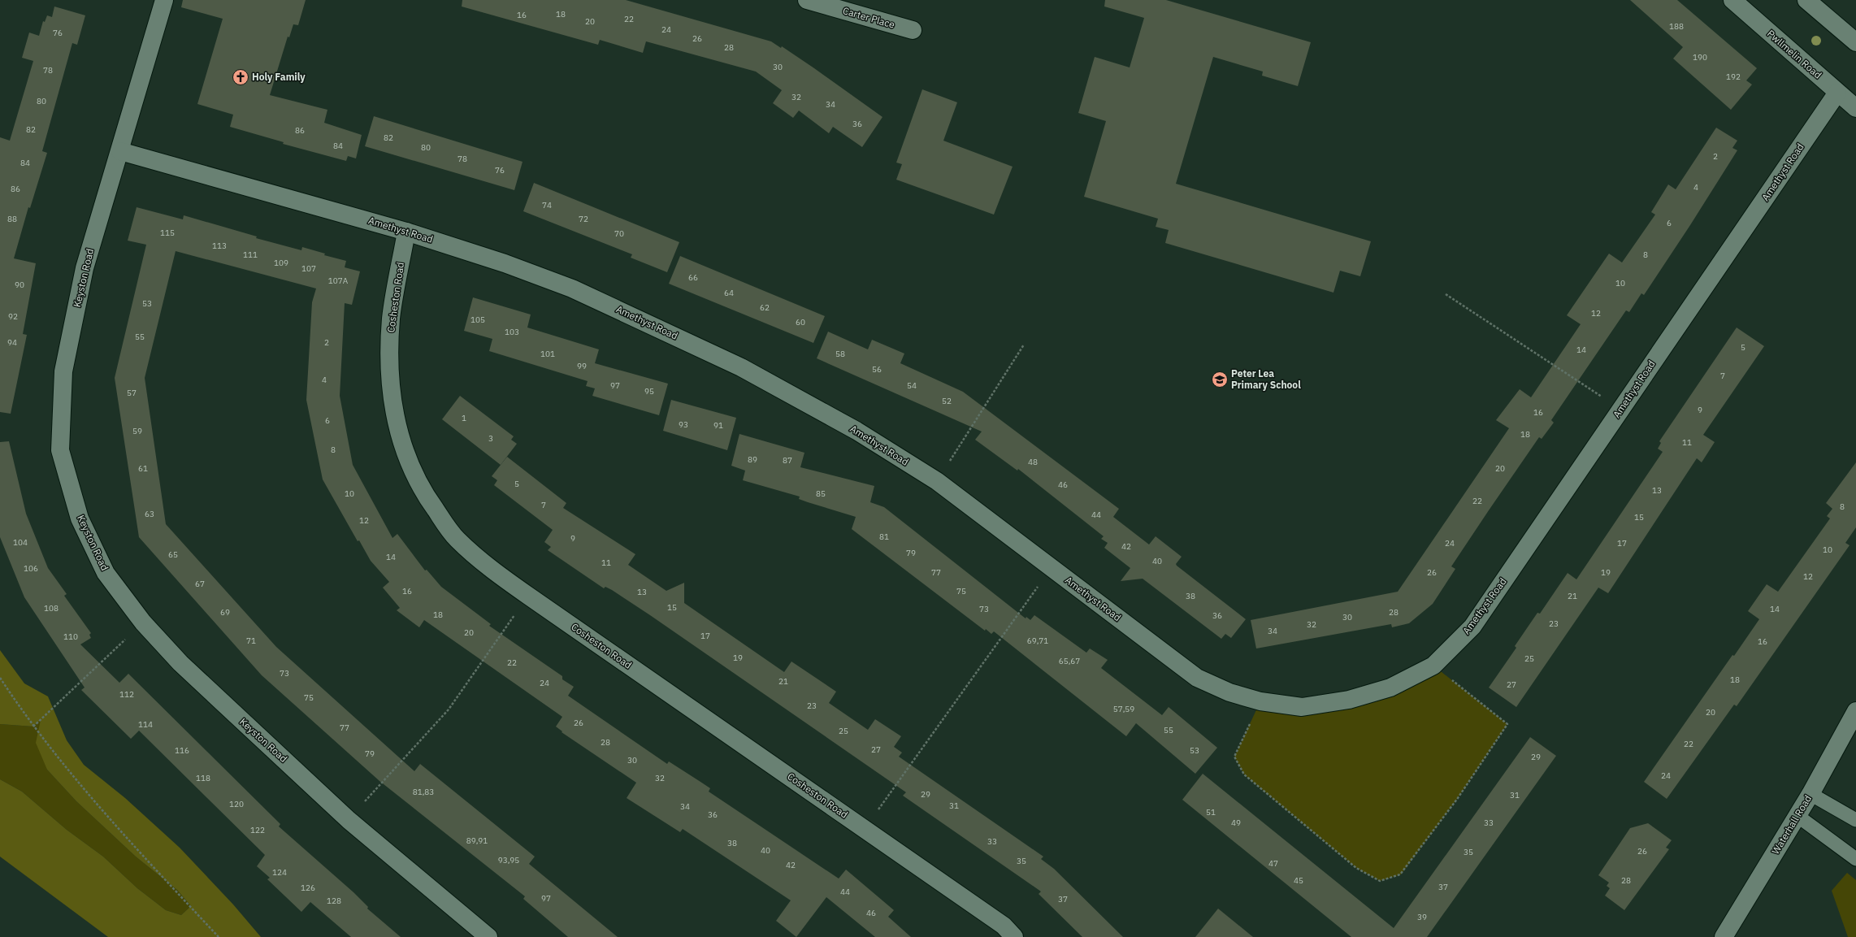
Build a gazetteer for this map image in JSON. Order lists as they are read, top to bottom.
{
  "streets": {
    "street": [
      "Carter Place",
      "Pwllmelin Road",
      "Amethyst Road",
      "Keyston Road",
      "Cosheston Road",
      "Waterhall Road"
    ]
  },
  "crossings": [
    ["Pwllmelin Road", "Amethyst Road"],
    ["Amethyst Road", "Keyston Road"],
    ["Amethyst Road", "Cosheston Road"]
  ],
  "places": {
    "church": ["Holy Family"],
    "school or university": ["Peter Lea Primary School"]
  },
  "house_numbers": [
    "18",
    "16",
    "22",
    "20",
    "188",
    "24",
    "76",
    "26",
    "28",
    "190",
    "30",
    "78",
    "192",
    "32",
    "80",
    "34",
    "36",
    "82",
    "86",
    "82",
    "84",
    "80",
    "2",
    "78",
    "84",
    "76",
    "4",
    "86",
    "74",
    "88",
    "72",
    "6",
    "115",
    "70",
    "113",
    "111",
    "8",
    "109",
    "107",
    "66",
    "107A",
    "10",
    "90",
    "64",
    "53",
    "62",
    "12",
    "92",
    "105",
    "60",
    "103",
    "55",
    "94",
    "2",
    "5",
    "14",
    "101",
    "58",
    "99",
    "56",
    "7",
    "4",
    "97",
    "54",
    "95",
    "57",
    "52",
    "9",
    "16",
    "1",
    "6",
    "93",
    "91",
    "59",
    "18",
    "3",
    "11",
    "8",
    "89",
    "87",
    "48",
    "61",
    "20",
    "5",
    "46",
    "13",
    "10",
    "85",
    "22",
    "7",
    "8",
    "63",
    "44",
    "15",
    "12",
    "81",
    "9",
    "104",
    "24",
    "17",
    "42",
    "10",
    "79",
    "65",
    "14",
    "40",
    "11",
    "106",
    "77",
    "26",
    "19",
    "12",
    "67",
    "16",
    "75",
    "13",
    "38",
    "21",
    "15",
    "108",
    "73",
    "14",
    "69",
    "28",
    "18",
    "36",
    "30",
    "23",
    "32",
    "34",
    "20",
    "17",
    "110",
    "71",
    "69,71",
    "16",
    "19",
    "25",
    "65,67",
    "22",
    "73",
    "18",
    "21",
    "24",
    "27",
    "112",
    "75",
    "23",
    "57,59",
    "20",
    "26",
    "114",
    "77",
    "55",
    "25",
    "28",
    "22",
    "27",
    "116",
    "53",
    "79",
    "29",
    "30",
    "24",
    "118",
    "32",
    "81,83",
    "29",
    "31",
    "120",
    "31",
    "34",
    "51",
    "36",
    "49",
    "33",
    "122",
    "89,91",
    "33",
    "38",
    "40",
    "26",
    "35",
    "93,95",
    "35",
    "47",
    "42",
    "124",
    "45",
    "28",
    "37",
    "126",
    "44",
    "97",
    "37",
    "128",
    "46",
    "39"
  ]
}
